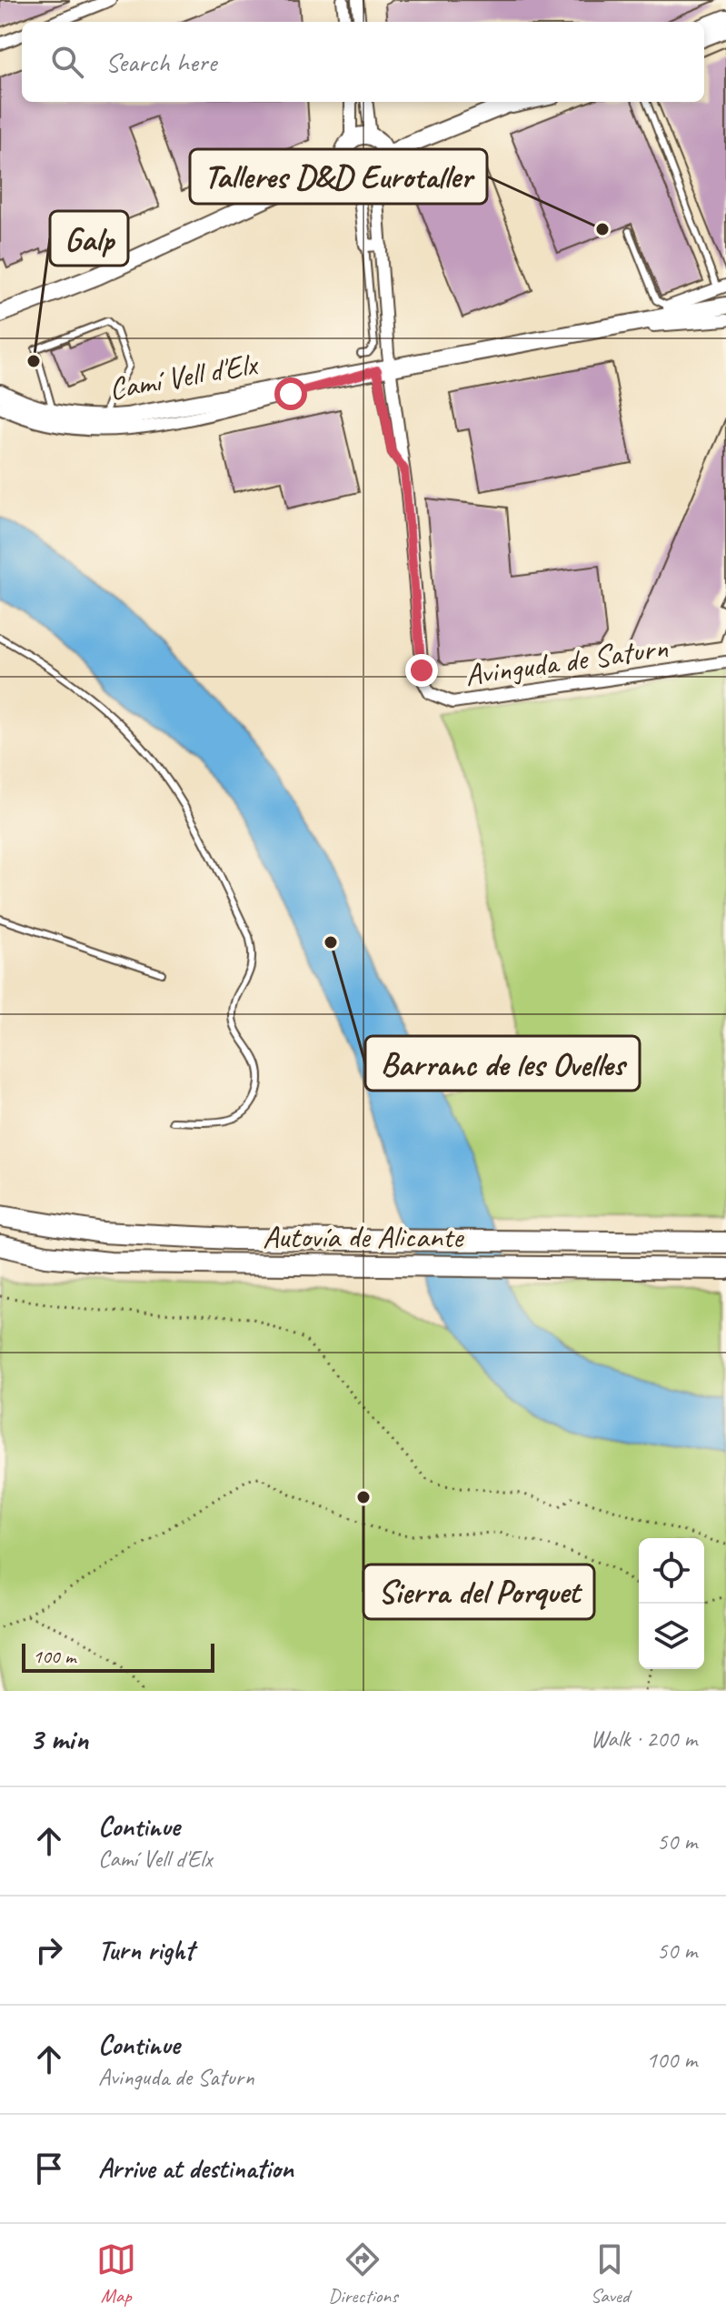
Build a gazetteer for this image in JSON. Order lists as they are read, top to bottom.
{
  "streets": {
    "highway": ["Autovía de Alicante"],
    "main road": ["Camí Vell d'Elx"],
    "street": ["Avinguda de Saturn"]
  },
  "crossings": [
    ["Camí Vell d'Elx", "Avinguda de Saturn"]
  ],
  "places": [
    "Talleres D&D Eurotaller",
    "Galp",
    "Barranc de les Ovelles",
    "Sierra del Porquet"
  ],
  "scale_bar": "100 m",
  "page": {
    "search": "Search here",
    "scale": "100 m",
    "heading": ["3 min", "Walk · 200 m"],
    "list": [
      ["Continue", "Camí Vell d'Elx", "50 m"],
      ["Turn right", "50 m"],
      ["Continue", "Avinguda de Saturn", "100 m"],
      "Arrive at destination"
    ],
    "nav": ["Map", "Directions", "Saved"]
  }
}
